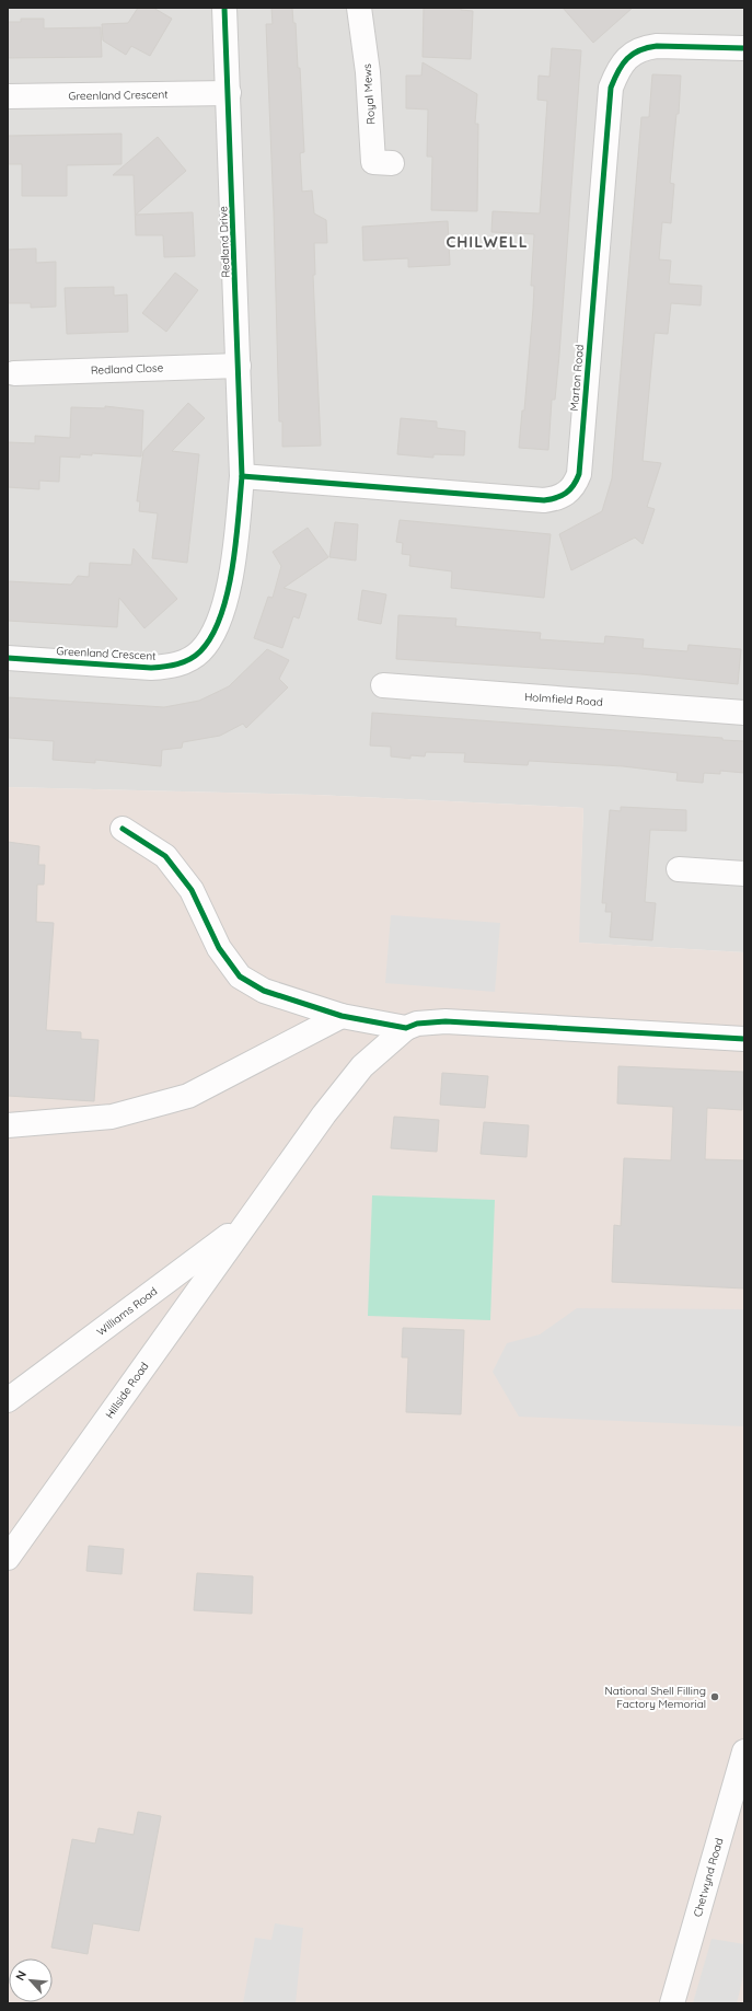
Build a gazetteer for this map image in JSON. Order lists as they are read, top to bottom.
{
  "streets": {
    "street": [
      "Royal Mews",
      "Greenland Crescent",
      "Redland Drive",
      "Redland Close",
      "Marton Road",
      "Holmfield Road",
      "Williams Road",
      "Hillside Road",
      "Chetwynd Road"
    ]
  },
  "crossings": [
    ["Greenland Crescent", "Redland Drive"],
    ["Greenland Crescent", "Marton Road"],
    ["Redland Drive", "Redland Close"],
    ["Redland Drive", "Marton Road"],
    ["Williams Road", "Hillside Road"]
  ],
  "districts": ["CHILWELL"],
  "places": ["National Shell Filling Factory Memorial"],
  "north": "top left"
}
